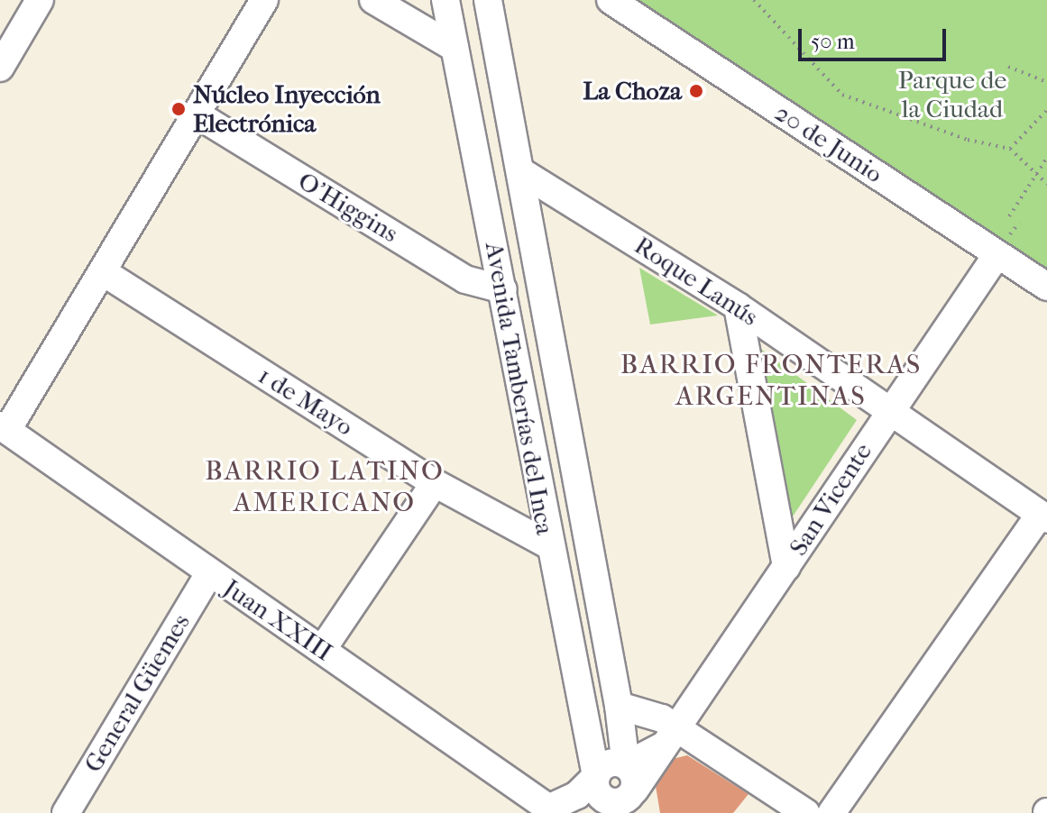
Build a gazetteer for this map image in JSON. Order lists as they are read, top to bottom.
{
  "streets": {
    "street": [
      "20 de Junio",
      "O'Higgins",
      "Roque Lanús",
      "Avenida Tamberías del Inca",
      "1 de Mayo",
      "San Vicente",
      "Juan XXIII",
      "General Güemes"
    ]
  },
  "crossings": [
    ["20 de Junio", "San Vicente"],
    ["O'Higgins", "Avenida Tamberías del Inca"],
    ["Roque Lanús", "Avenida Tamberías del Inca"],
    ["Roque Lanús", "San Vicente"],
    ["Avenida Tamberías del Inca", "1 de Mayo"],
    ["Juan XXIII", "General Güemes"]
  ],
  "districts": ["BARRIO FRONTERAS ARGENTINAS", "BARRIO LATINO AMERICANO"],
  "parks": ["Parque de la Ciudad"],
  "places": ["La Choza", "Núcleo Inyección Electrónica"],
  "scale_bar": "50 m"
}
